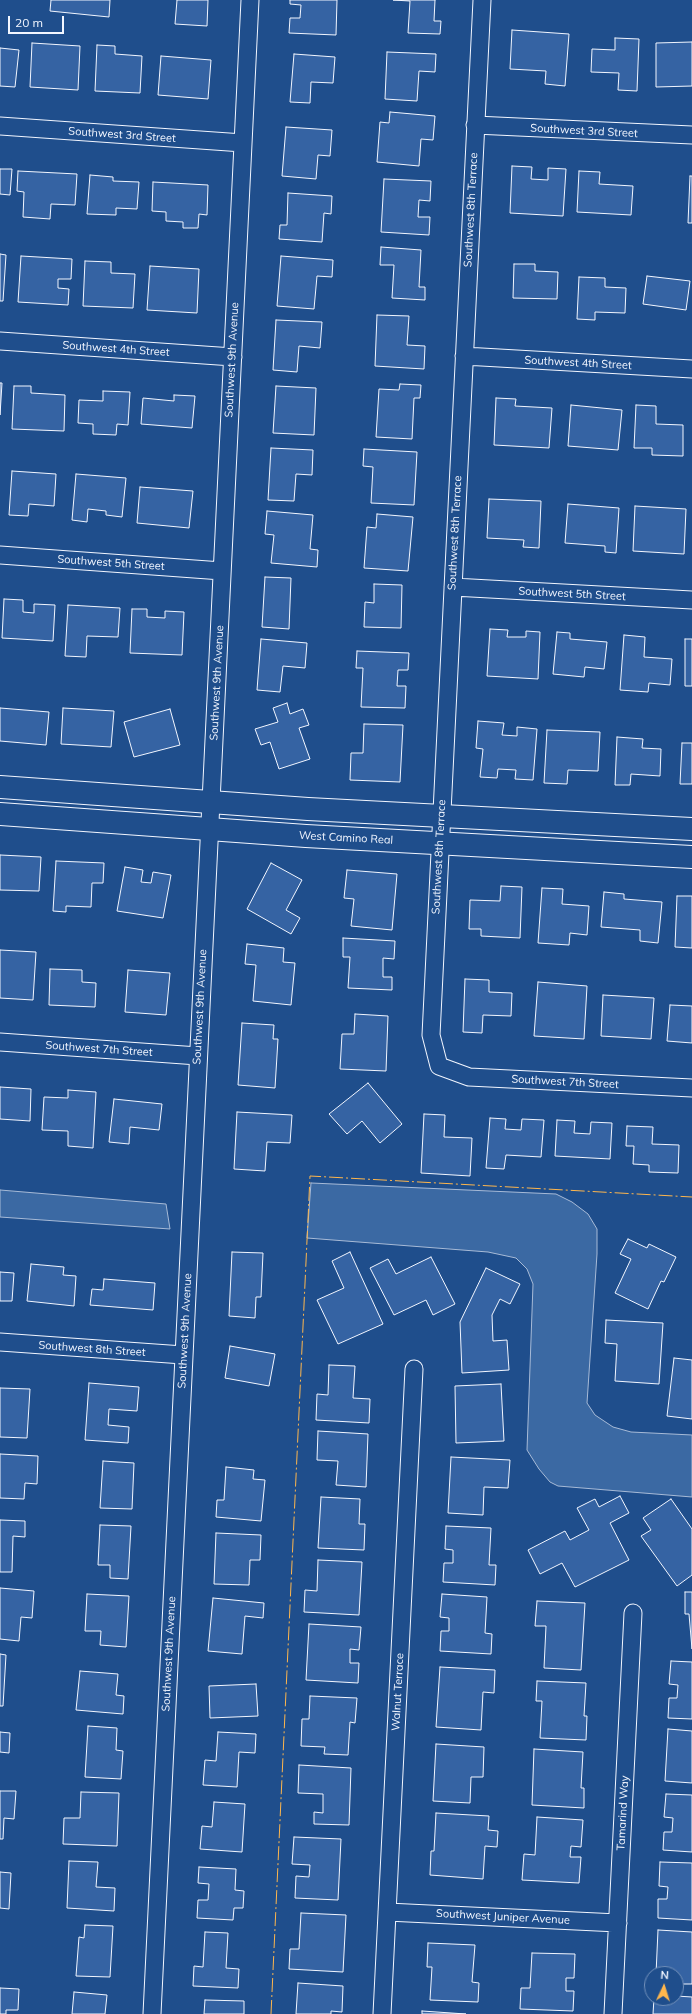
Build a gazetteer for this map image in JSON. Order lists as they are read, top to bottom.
{
  "streets": {
    "street": [
      "Southwest 3rd Street",
      "Southwest 8th Terrace",
      "Southwest 4th Street",
      "Southwest 9th Avenue",
      "Southwest 5th Street",
      "West Camino Real",
      "Southwest 7th Street",
      "Southwest 8th Street",
      "Walnut Terrace",
      "Tamarind Way",
      "Southwest Juniper Avenue"
    ]
  },
  "crossings": [
    ["Southwest 3rd Street", "Southwest 8th Terrace"],
    ["Southwest 3rd Street", "Southwest 9th Avenue"],
    ["Southwest 8th Terrace", "Southwest 4th Street"],
    ["Southwest 8th Terrace", "Southwest 5th Street"],
    ["Southwest 8th Terrace", "West Camino Real"],
    ["Southwest 8th Terrace", "Southwest 7th Street"],
    ["Southwest 4th Street", "Southwest 9th Avenue"],
    ["Southwest 9th Avenue", "Southwest 5th Street"],
    ["Southwest 9th Avenue", "West Camino Real"],
    ["Southwest 9th Avenue", "Southwest 7th Street"],
    ["Southwest 9th Avenue", "Southwest 8th Street"],
    ["Walnut Terrace", "Southwest Juniper Avenue"],
    ["Tamarind Way", "Southwest Juniper Avenue"]
  ],
  "scale_bar": "20 m",
  "north": "top"
}
